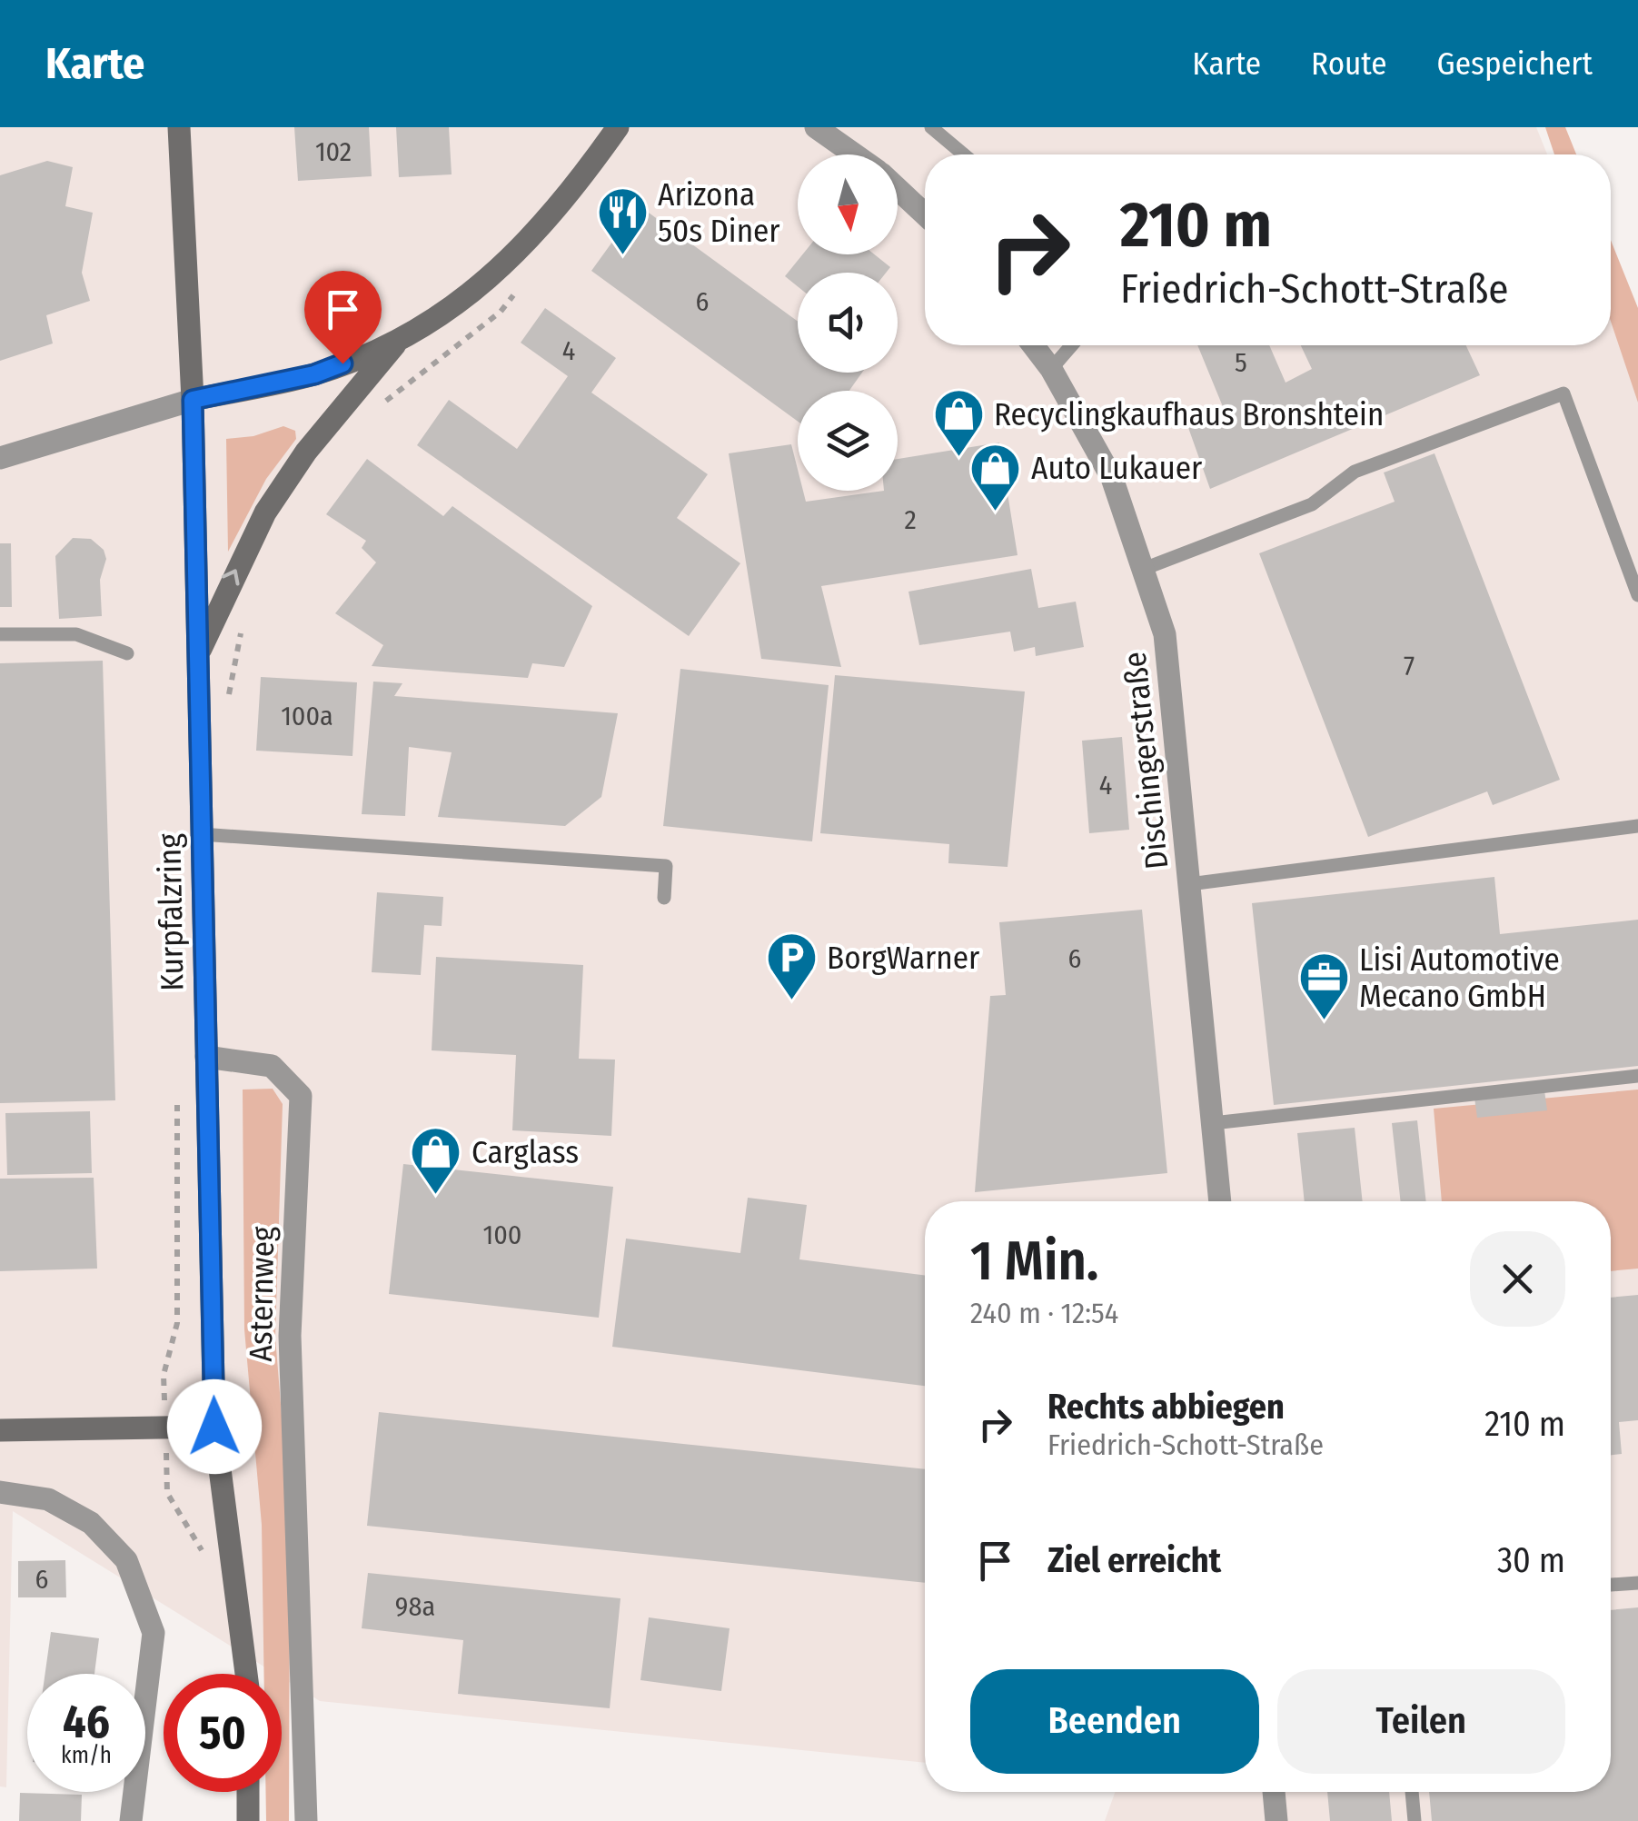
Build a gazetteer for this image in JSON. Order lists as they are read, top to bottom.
{
  "streets": {
    "main road": ["Kurpfalzring"],
    "street": ["Dischingerstraße", "Asternweg"]
  },
  "crossings": [
    ["Kurpfalzring", "Asternweg"]
  ],
  "places": {
    "restaurant": ["Arizona 50s Diner"],
    "shop": ["Recyclingkaufhaus Bronshtein", "Auto Lukauer", "Carglass"],
    "parking": ["BorgWarner"],
    "office": ["Lisi Automotive Mecano GmbH"]
  },
  "house_numbers": [
    "102",
    "6",
    "4",
    "5",
    "2",
    "7",
    "100a",
    "4",
    "6",
    "100",
    "6",
    "98a"
  ],
  "north": "bottom",
  "page": {
    "header": "Karte",
    "nav": ["Karte", "Route", "Gespeichert"],
    "turn": ["210 m", "Friedrich-Schott-Straße"],
    "heading": ["1 Min.", "240 m · 12:54"],
    "list": [
      {
        "name": "Rechts abbiegen",
        "note": "Friedrich-Schott-Straße",
        "value": "210 m"
      },
      {
        "name": "Ziel erreicht",
        "value": "30 m"
      }
    ],
    "buttons": ["Beenden", "Teilen"],
    "speed": "46 km/h",
    "limit": "50"
  }
}
